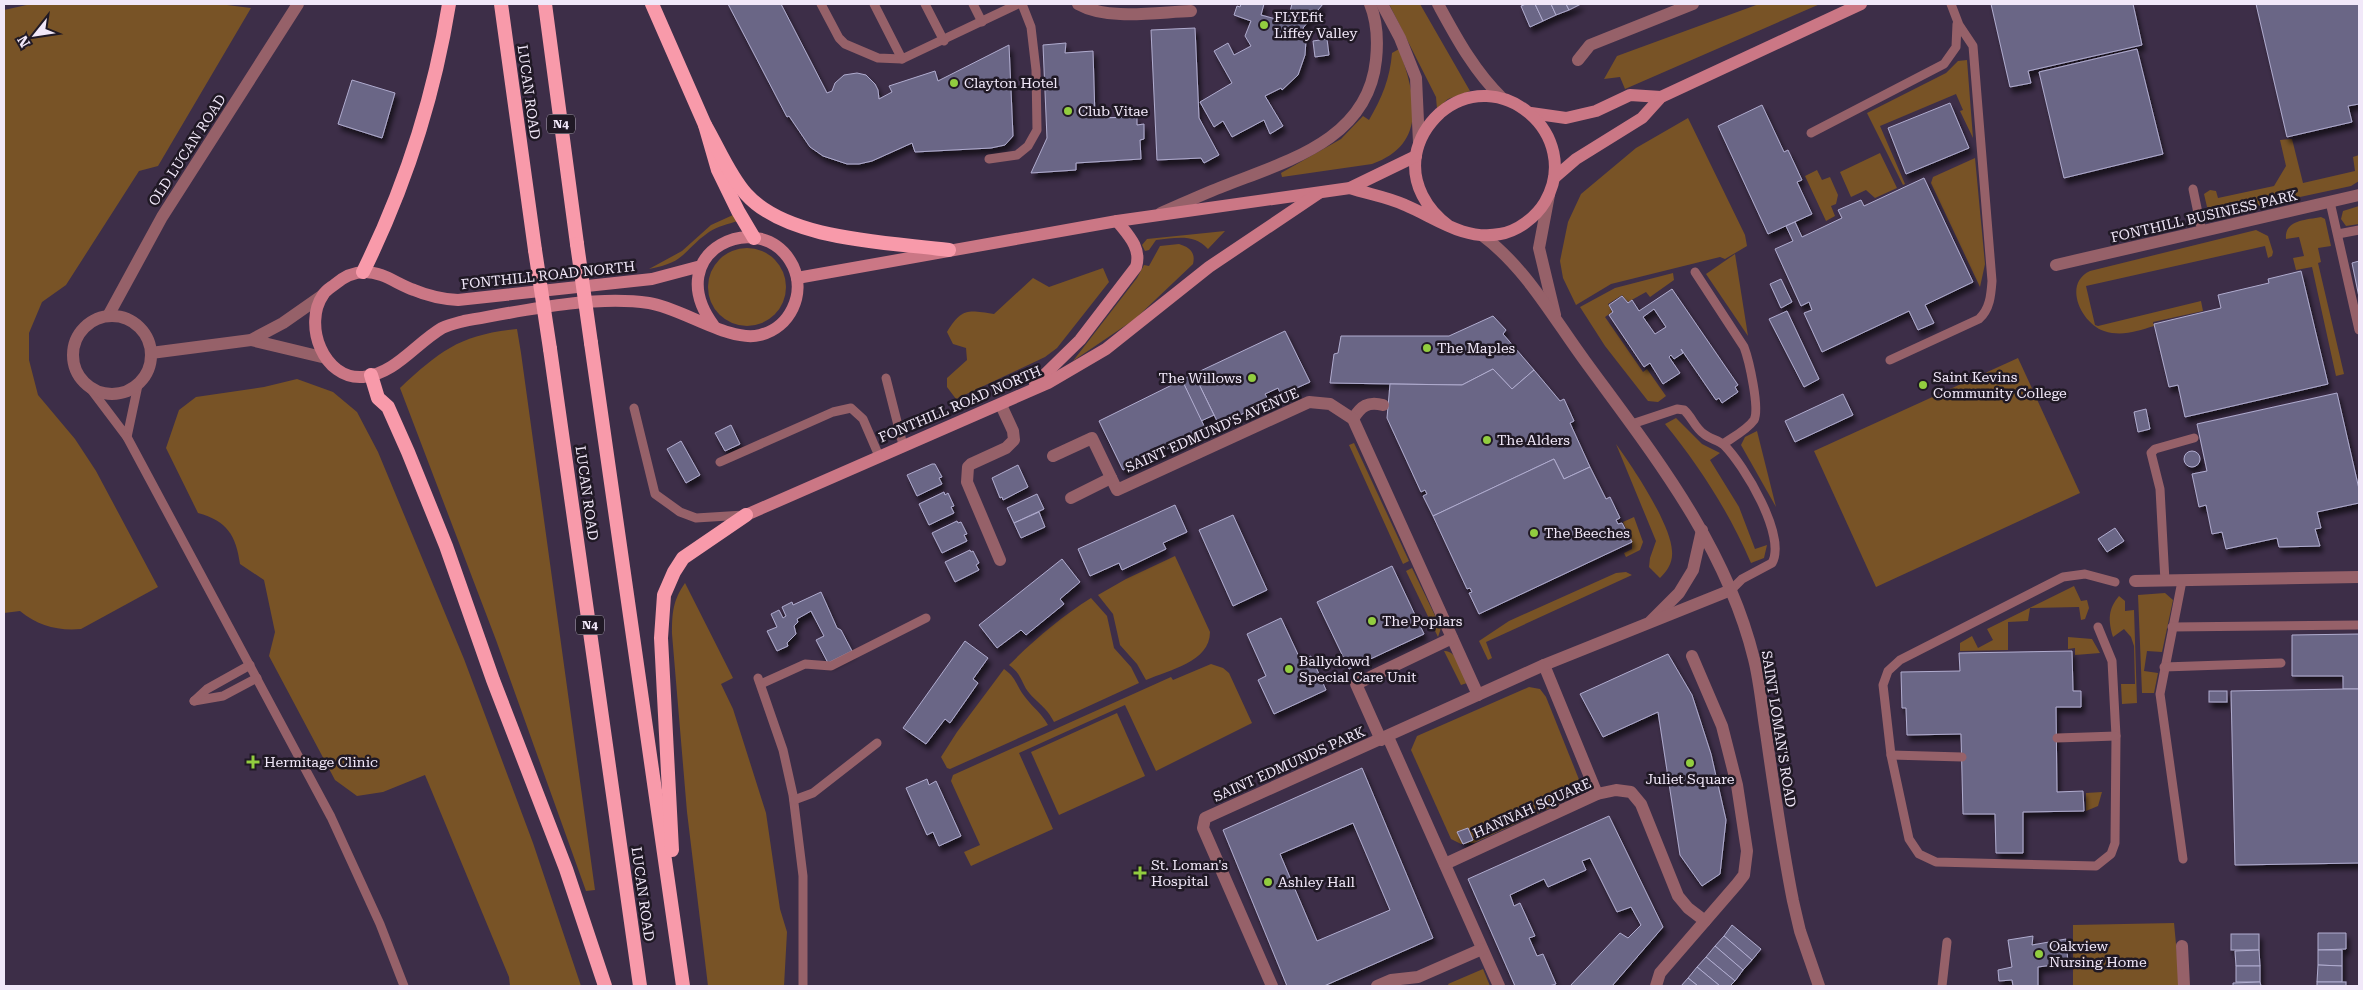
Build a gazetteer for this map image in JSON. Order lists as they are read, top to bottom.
{
  "streets": {
    "highway": ["LUCAN ROAD", "N4"],
    "main road": ["FONTHILL ROAD NORTH"],
    "street": [
      "OLD LUCAN ROAD",
      "FONTHILL BUSINESS PARK",
      "SAINT EDMUND'S AVENUE",
      "SAINT LOMAN'S ROAD",
      "SAINT EDMUNDS PARK",
      "HANNAH SQUARE"
    ]
  },
  "crossings": [
    ["FONTHILL ROAD NORTH", "SAINT LOMAN'S ROAD"],
    ["SAINT LOMAN'S ROAD", "SAINT EDMUNDS PARK"],
    ["SAINT EDMUNDS PARK", "HANNAH SQUARE"]
  ],
  "places": {
    "other": [
      "FLYEfit Liffey Valley",
      "Clayton Hotel",
      "Club Vitae",
      "The Maples",
      "The Willows",
      "Saint Kevins Community College",
      "The Alders",
      "The Beeches",
      "The Poplars",
      "Ballydowd Special Care Unit",
      "Juliet Square",
      "Ashley Hall",
      "Oakview Nursing Home"
    ],
    "health": ["Hermitage Clinic", "St. Loman's Hospital"]
  },
  "north": "bottom left"
}
